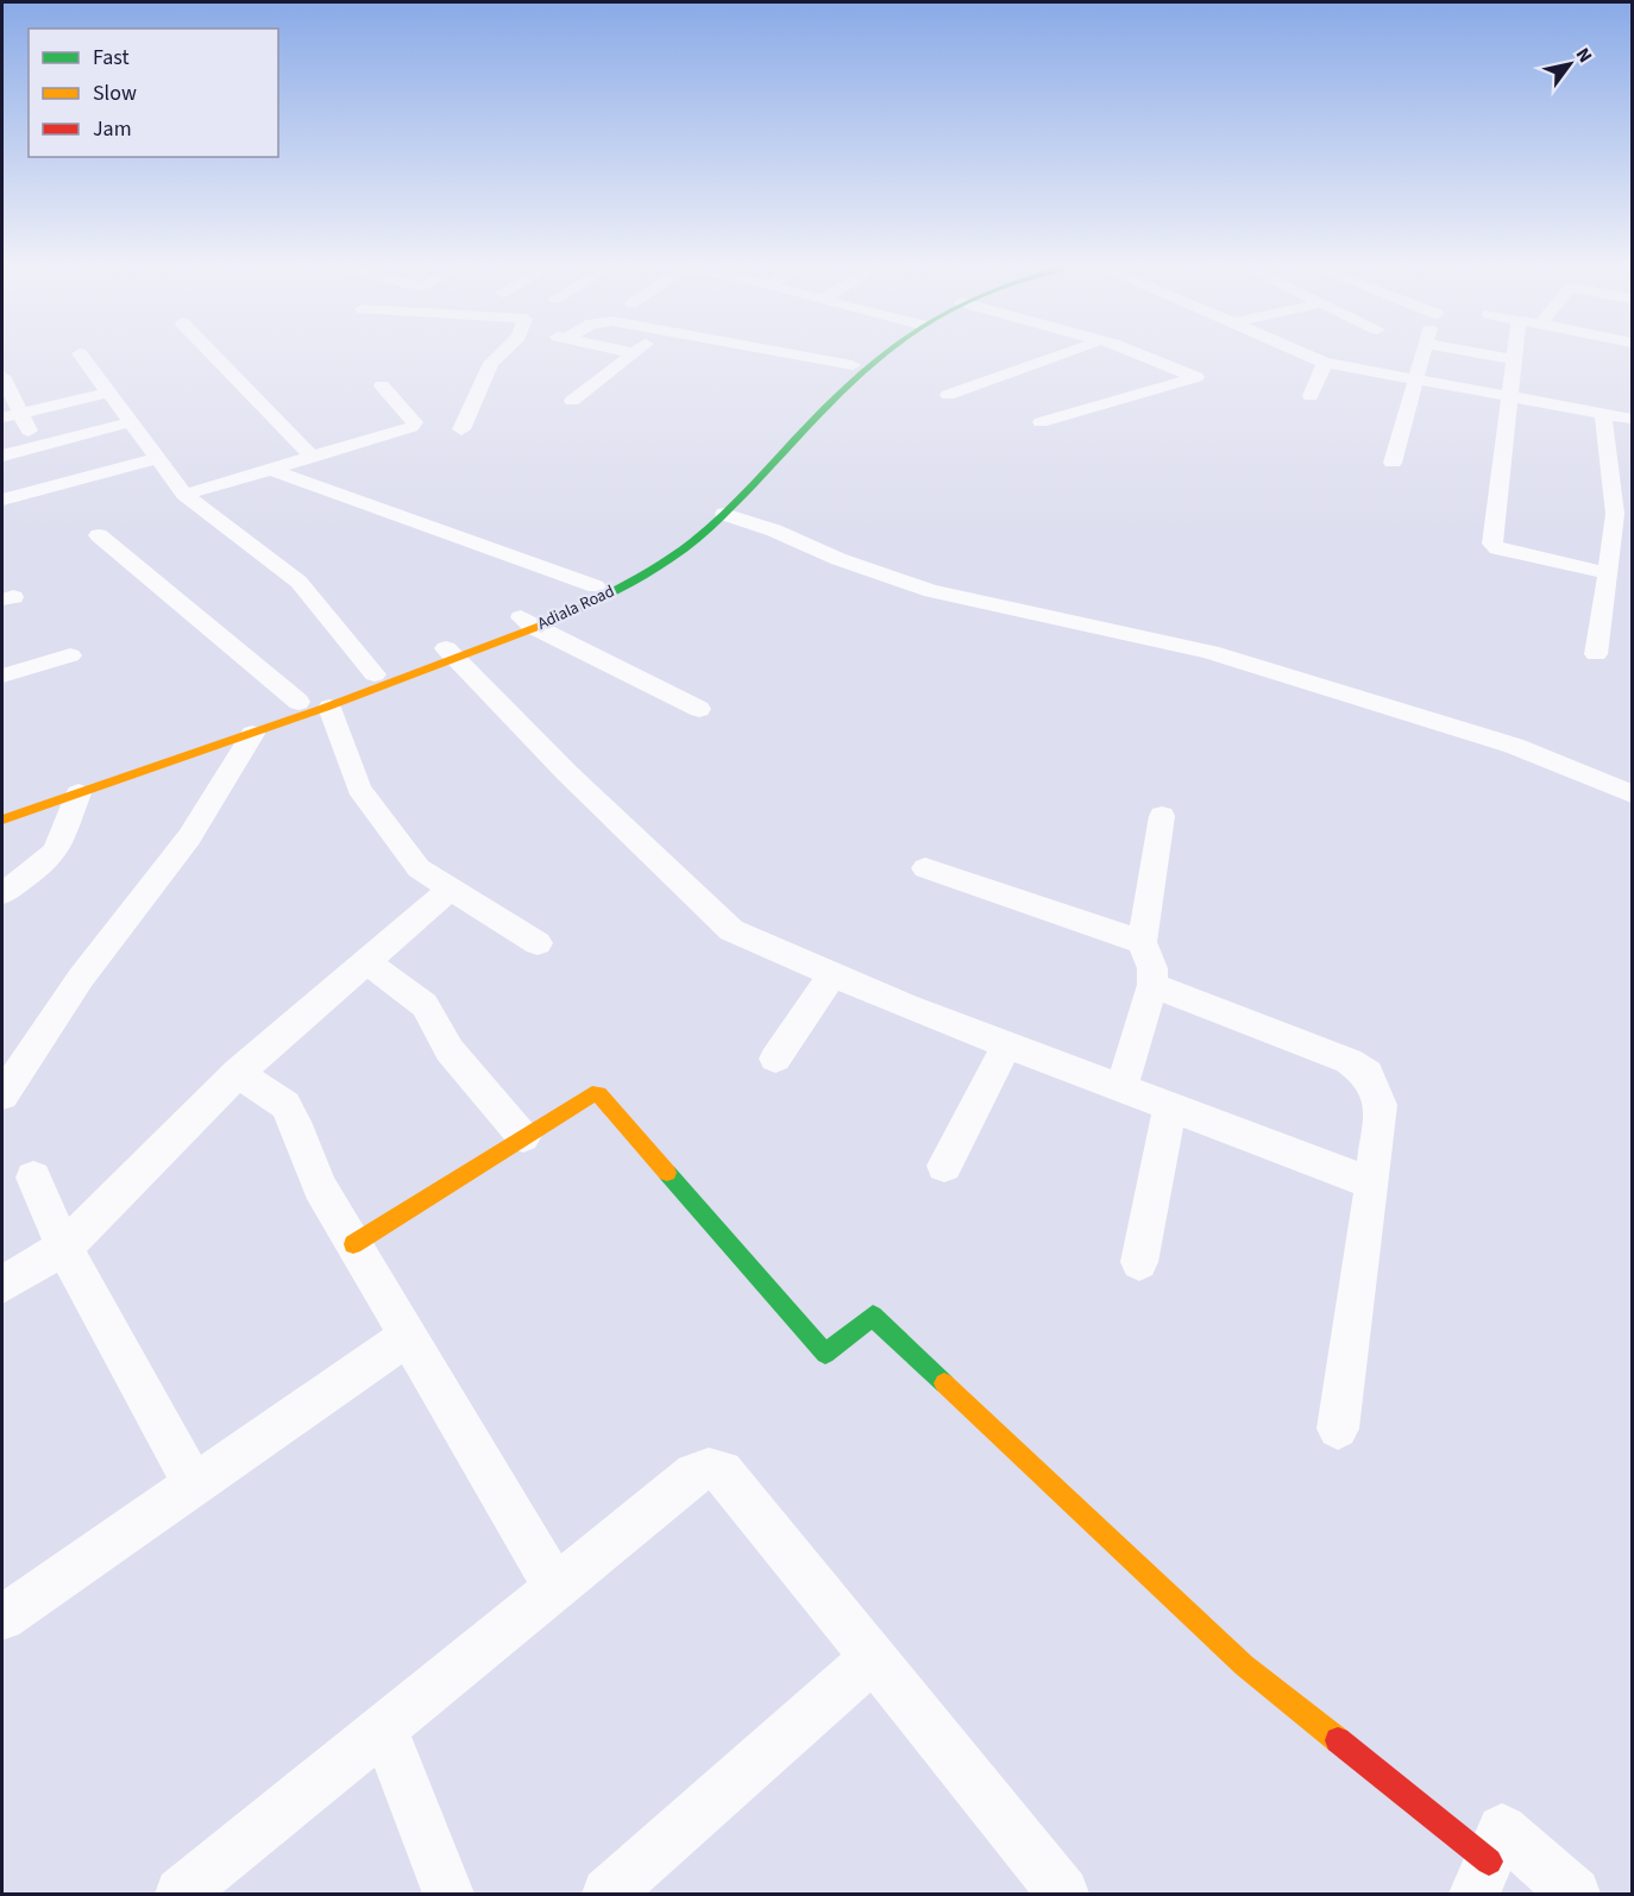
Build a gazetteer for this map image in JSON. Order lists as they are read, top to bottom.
{
  "streets": {
    "main road": ["Adiala Road"]
  },
  "legend": ["Fast", "Slow", "Jam"],
  "north": "top right"
}
